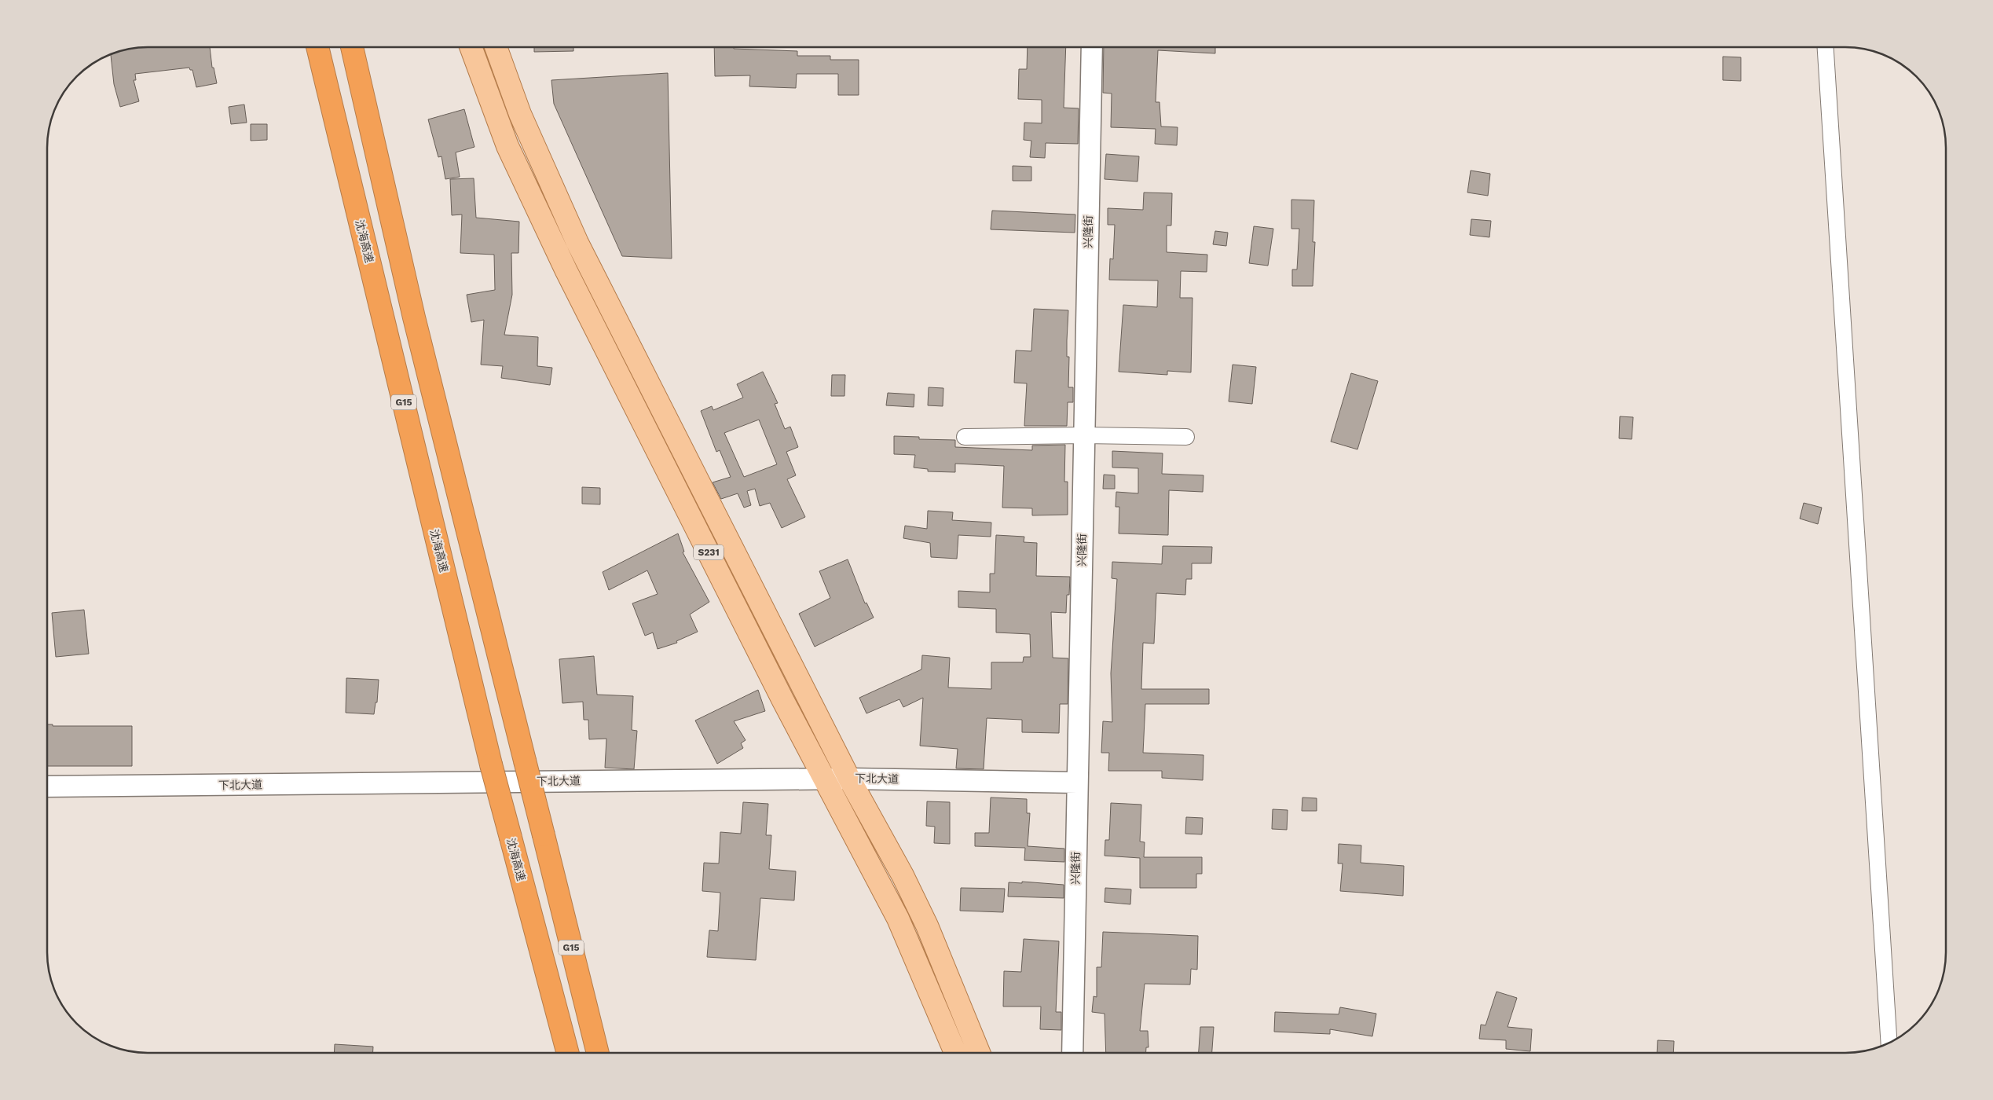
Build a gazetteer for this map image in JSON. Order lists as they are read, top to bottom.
{
  "streets": {
    "highway": ["沈海高速", "G15"],
    "main road": ["S231"],
    "street": ["兴隆街", "下北大道"]
  },
  "crossings": [
    ["兴隆街", "下北大道"],
    ["S231", "下北大道"]
  ]
}
